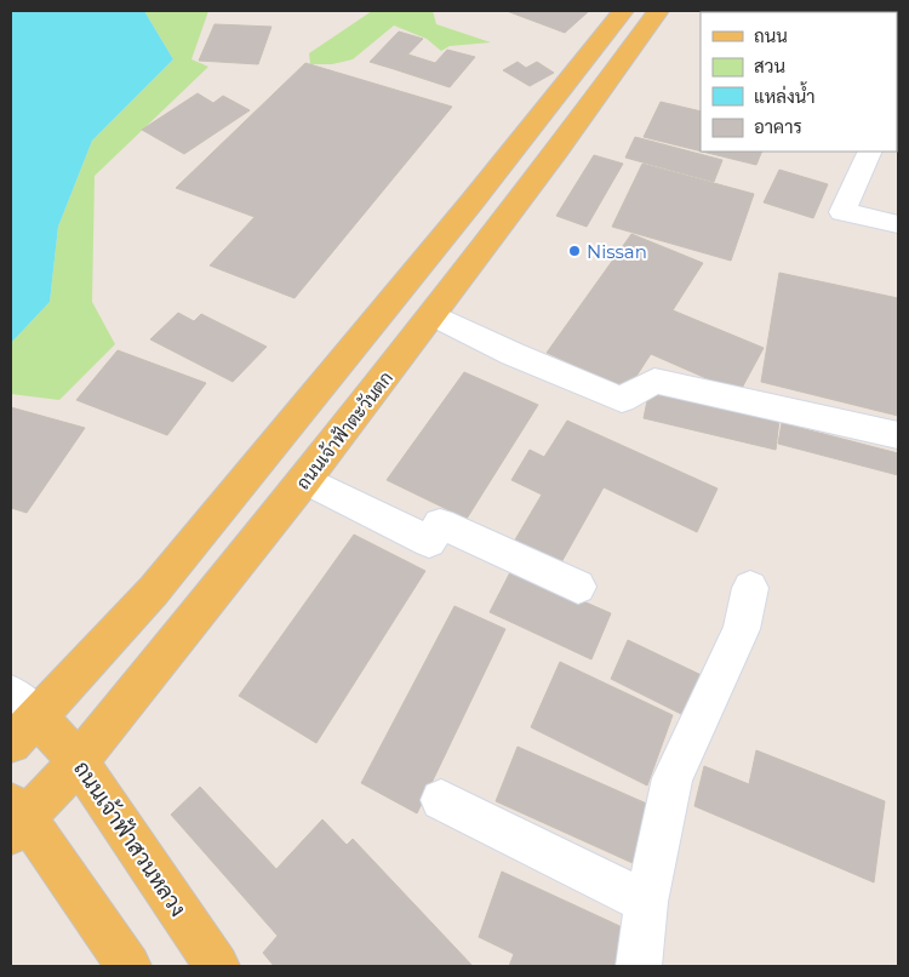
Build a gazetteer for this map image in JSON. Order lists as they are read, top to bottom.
{
  "streets": {
    "main road": ["ถนนเจ้าฟ้าตะวันตก", "ถนนเจ้าฟ้าสวนหลวง"]
  },
  "crossings": [
    ["ถนนเจ้าฟ้าตะวันตก", "ถนนเจ้าฟ้าสวนหลวง"]
  ],
  "places": ["Nissan"],
  "legend": [
    "ถนน",
    "สวน",
    "แหล่งน้ำ",
    "อาคาร"
  ]
}
